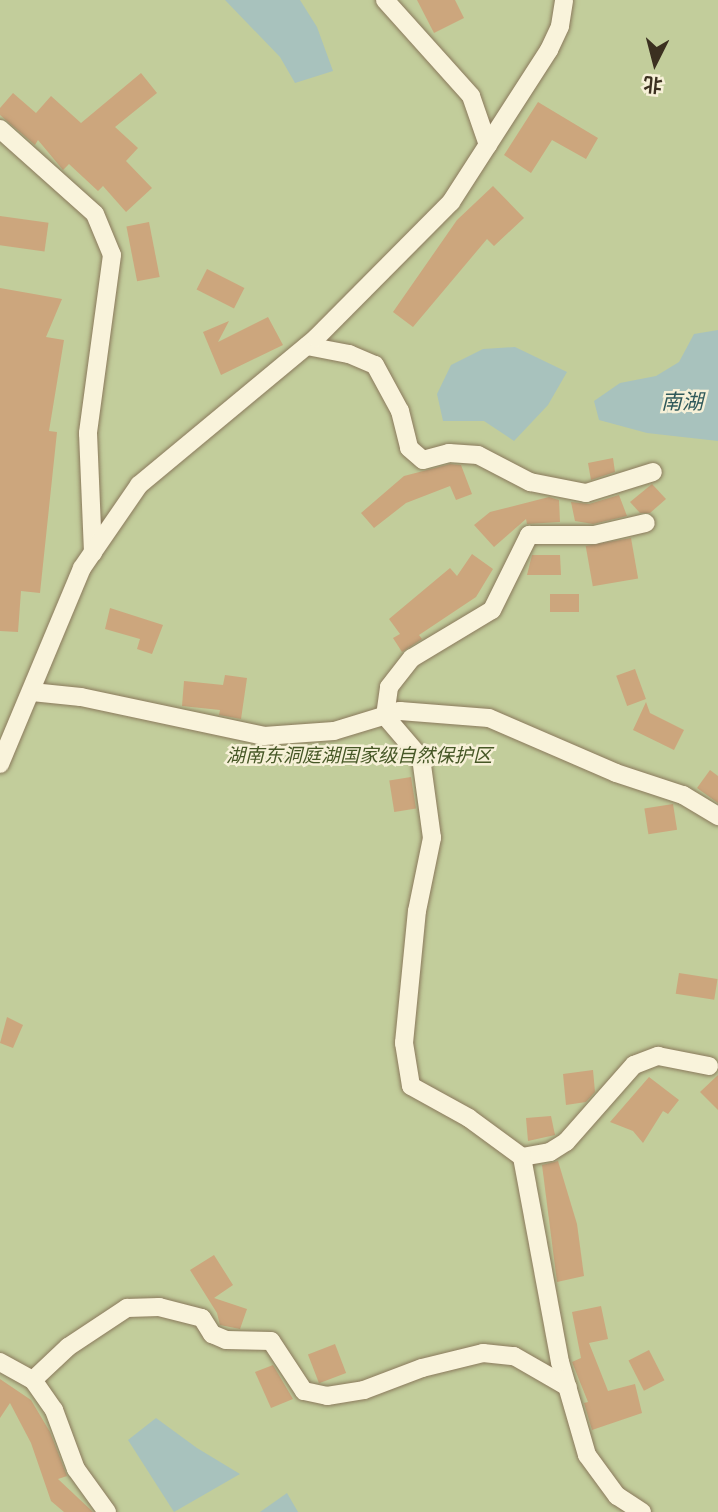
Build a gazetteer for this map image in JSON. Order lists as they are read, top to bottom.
{
  "water": ["南湖"],
  "parks": ["湖南东洞庭湖国家级自然保护区"],
  "north": "bottom"
}
